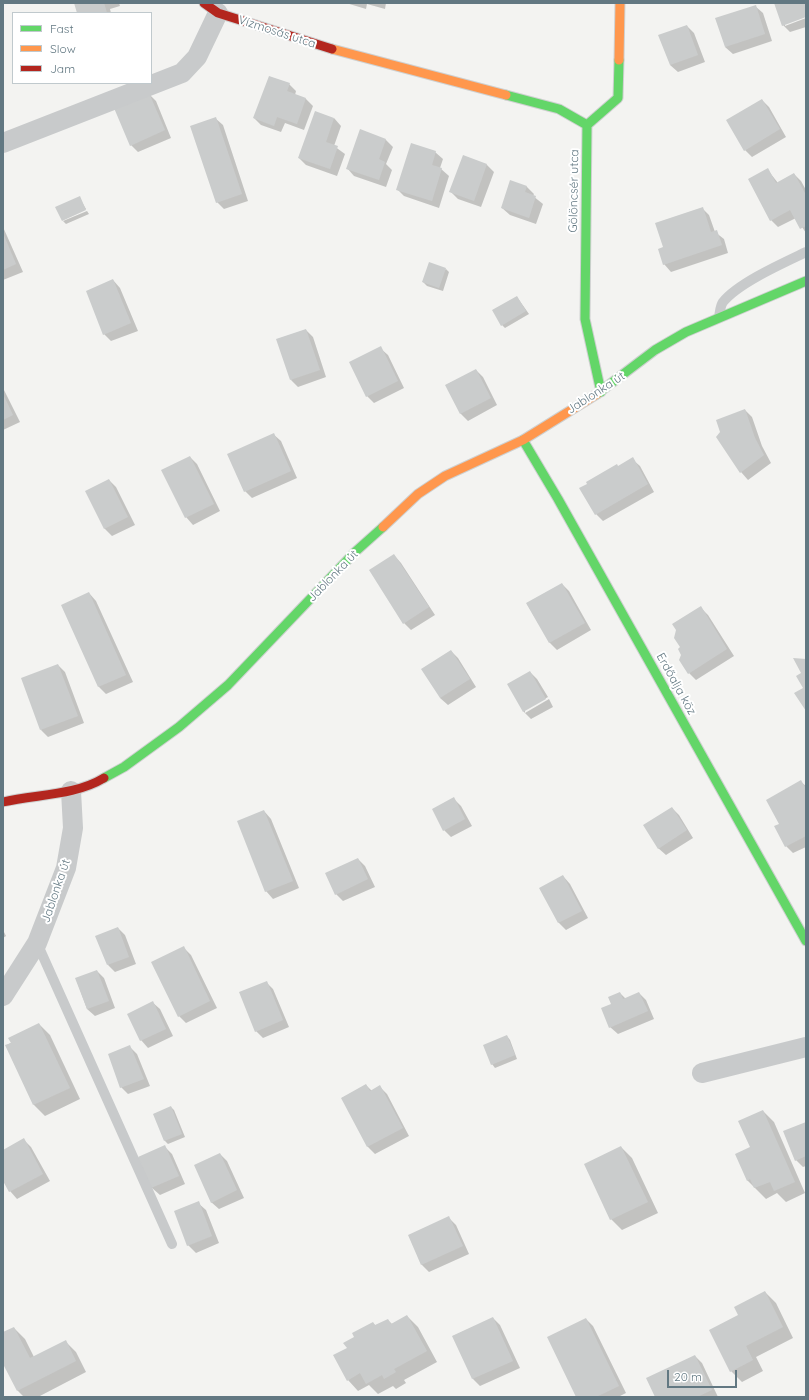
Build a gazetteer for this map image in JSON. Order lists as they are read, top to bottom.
{
  "streets": {
    "street": [
      "Vízmosás utca",
      "Gölöncsér utca",
      "Jablonka út",
      "Erdőalja köz"
    ]
  },
  "crossings": [
    ["Vízmosás utca", "Gölöncsér utca"],
    ["Gölöncsér utca", "Jablonka út"],
    ["Jablonka út", "Erdőalja köz"]
  ],
  "legend": ["Fast", "Slow", "Jam"],
  "scale_bar": "20 m"
}
